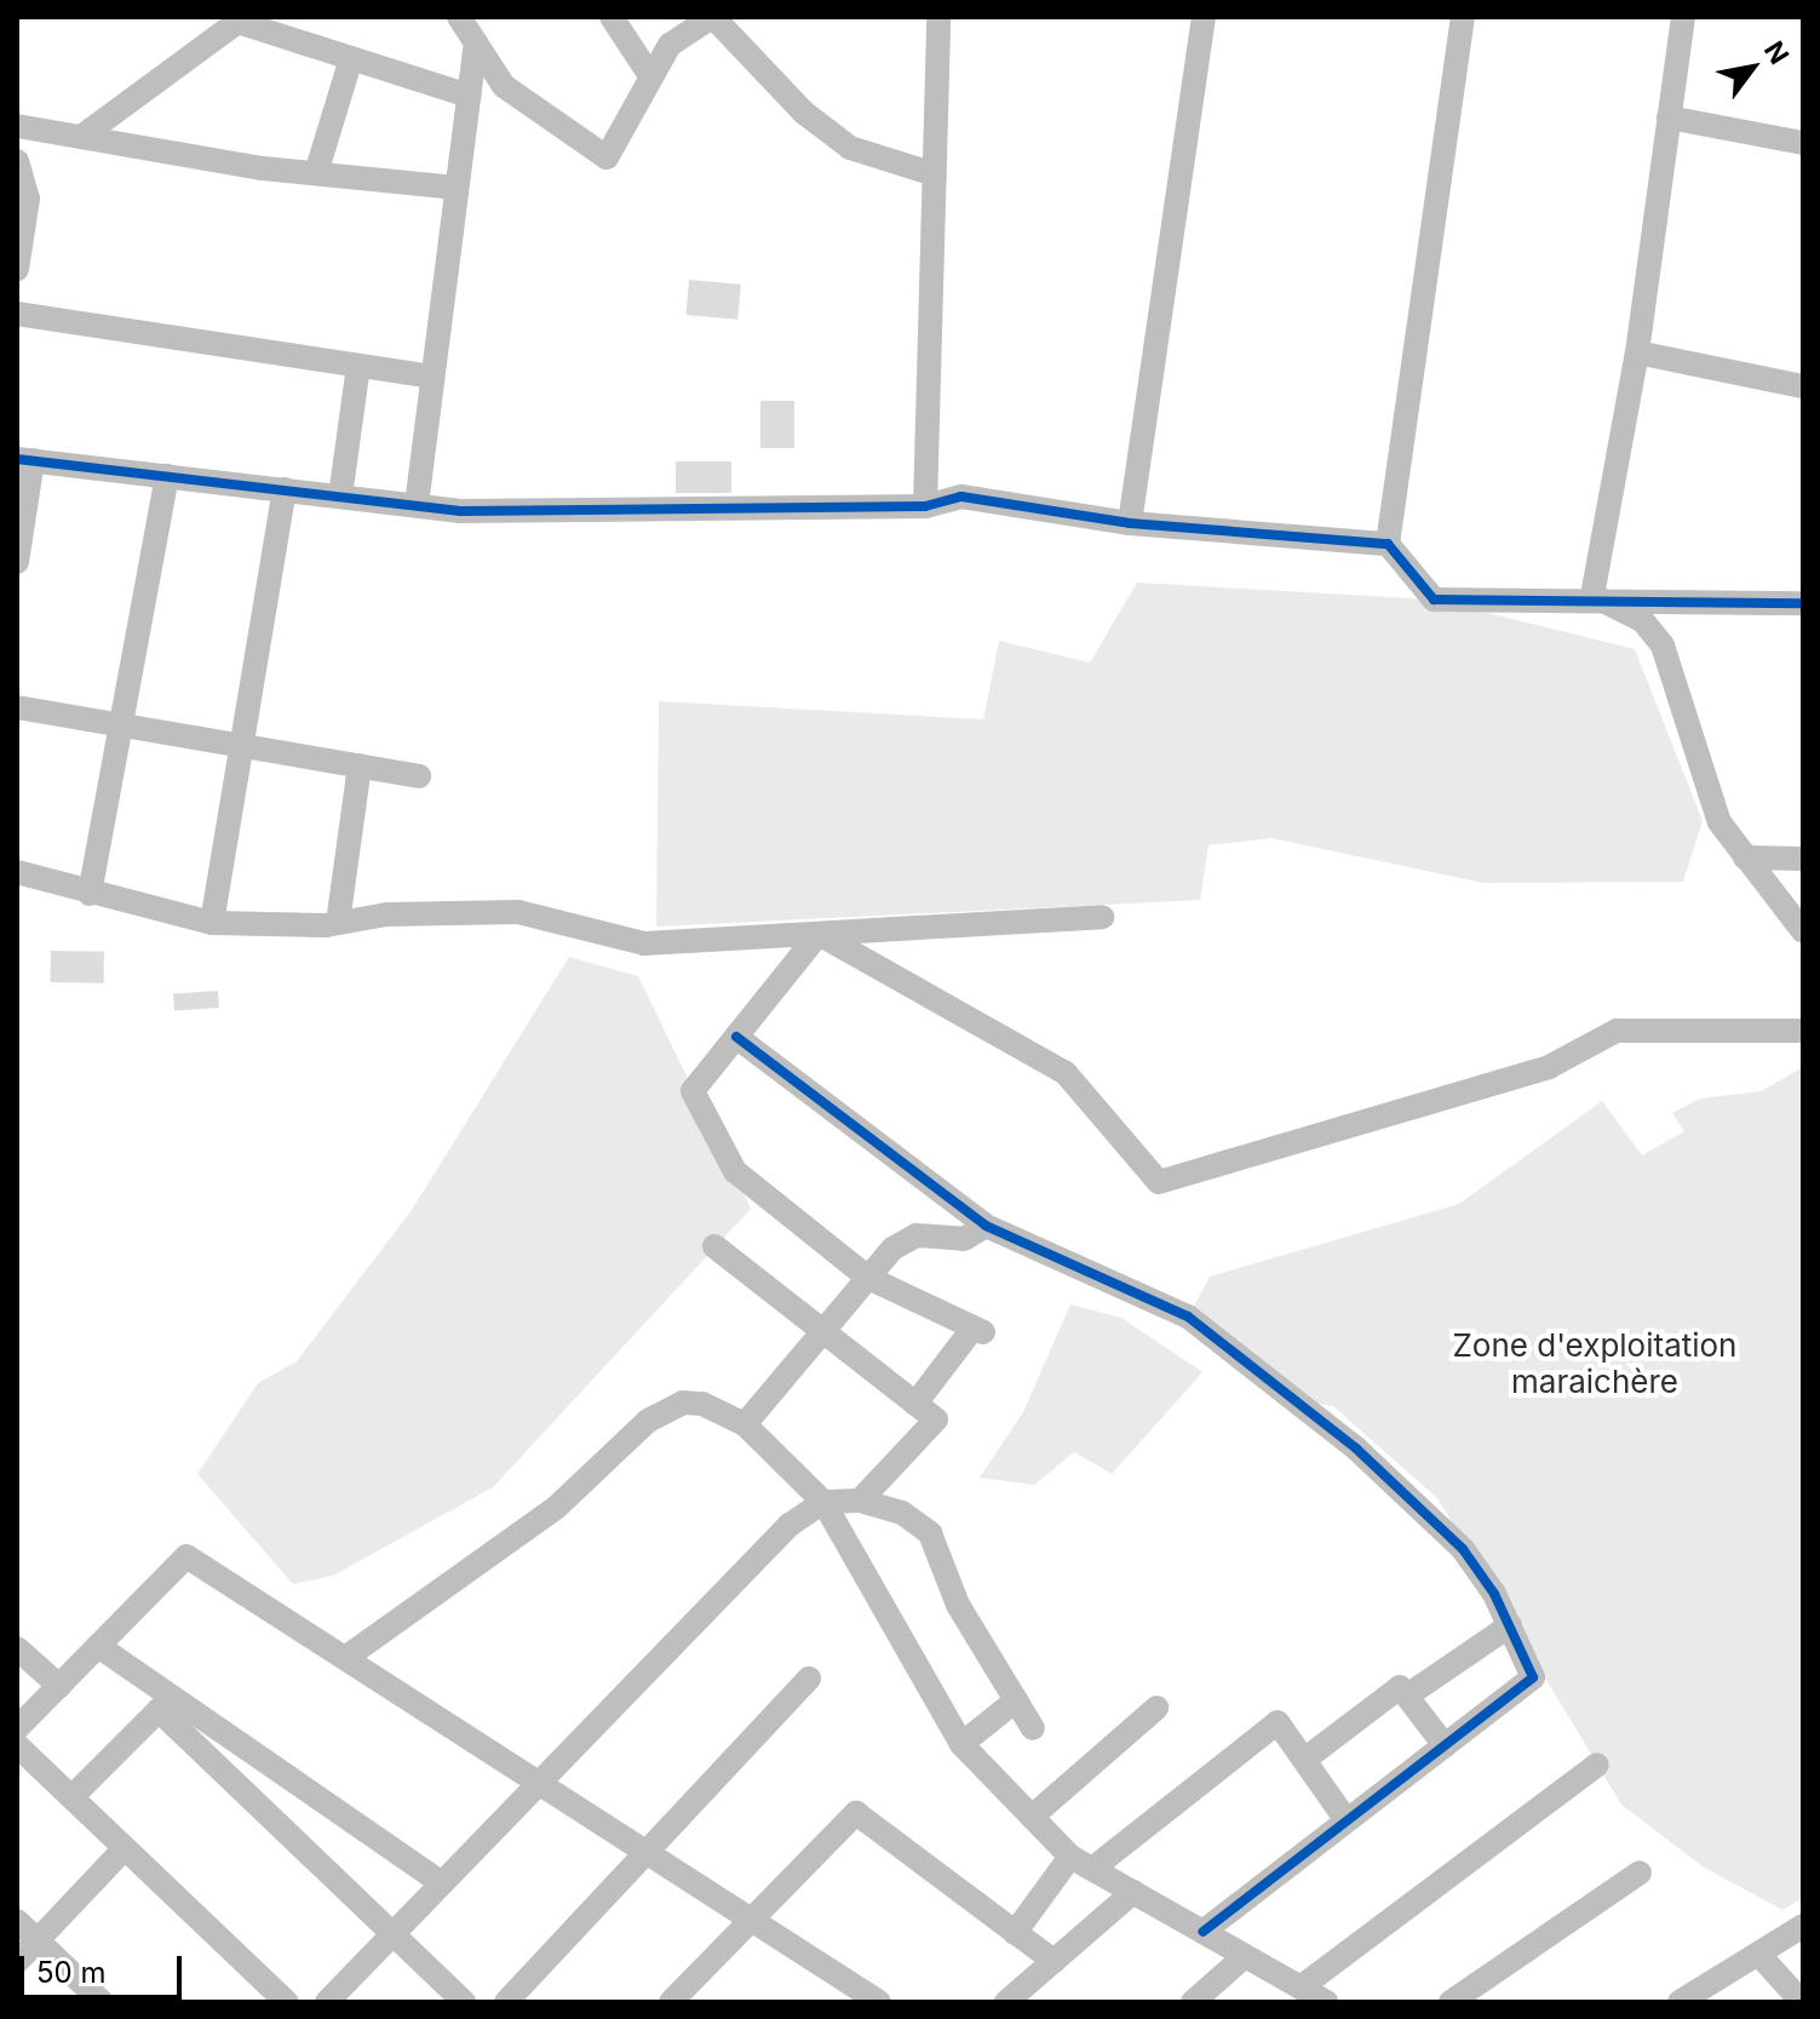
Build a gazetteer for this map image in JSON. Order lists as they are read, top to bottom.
{
  "parks": ["Zone d'exploitation maraichère"],
  "scale_bar": "50 m",
  "north": "top right"
}
